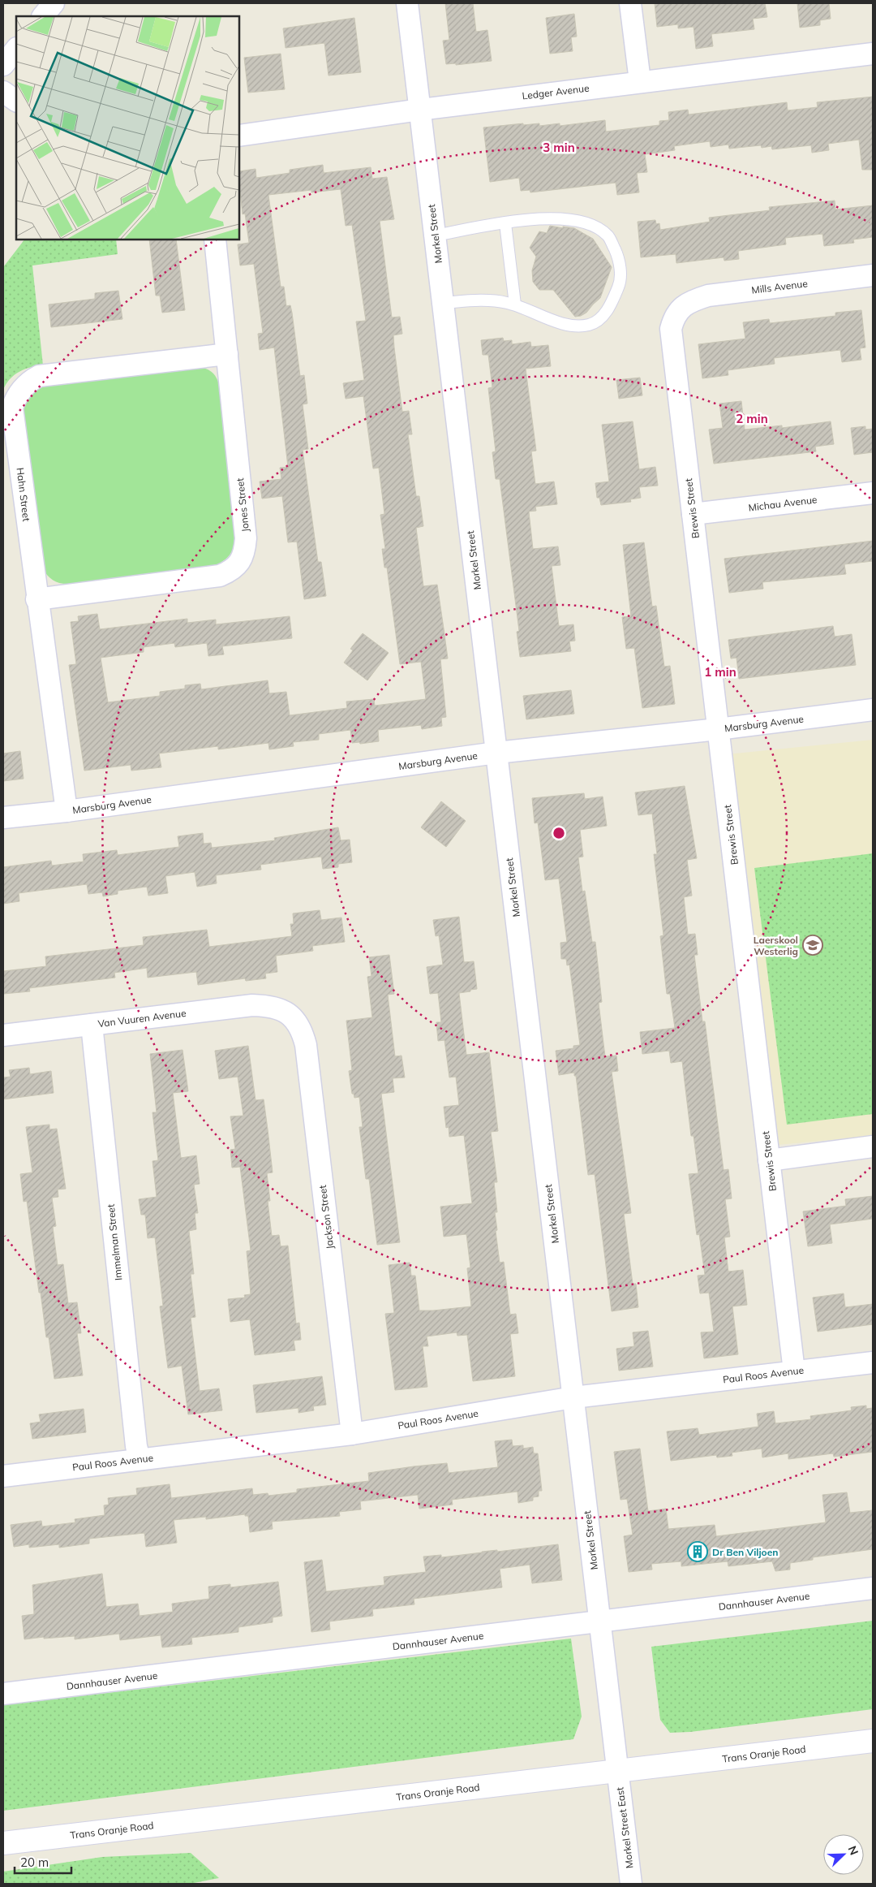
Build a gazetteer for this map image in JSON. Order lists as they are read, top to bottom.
{
  "streets": {
    "main road": ["Trans Oranje Road"],
    "street": [
      "Ledger Avenue",
      "Morkel Street",
      "Mills Avenue",
      "Hahn Street",
      "Michau Avenue",
      "Jones Street",
      "Brewis Street",
      "Marsburg Avenue",
      "Van Vuuren Avenue",
      "Jackson Street",
      "Immelman Street",
      "Paul Roos Avenue",
      "Dannhauser Avenue",
      "Morkel Street East"
    ]
  },
  "crossings": [
    ["Ledger Avenue", "Morkel Street"],
    ["Morkel Street", "Marsburg Avenue"],
    ["Morkel Street", "Paul Roos Avenue"],
    ["Morkel Street", "Dannhauser Avenue"],
    ["Morkel Street", "Trans Oranje Road"],
    ["Morkel Street", "Morkel Street East"],
    ["Mills Avenue", "Brewis Street"],
    ["Hahn Street", "Jones Street"],
    ["Hahn Street", "Marsburg Avenue"],
    ["Michau Avenue", "Brewis Street"],
    ["Brewis Street", "Marsburg Avenue"],
    ["Brewis Street", "Paul Roos Avenue"],
    ["Van Vuuren Avenue", "Jackson Street"],
    ["Van Vuuren Avenue", "Immelman Street"],
    ["Jackson Street", "Paul Roos Avenue"],
    ["Immelman Street", "Paul Roos Avenue"],
    ["Trans Oranje Road", "Morkel Street East"]
  ],
  "places": {
    "school or university": ["Laerskool Westerlig"],
    "building": ["Dr Ben Viljoen"]
  },
  "scale_bar": "20 m",
  "north": "top right",
  "rings": ["3 min", "2 min", "1 min"]
}
